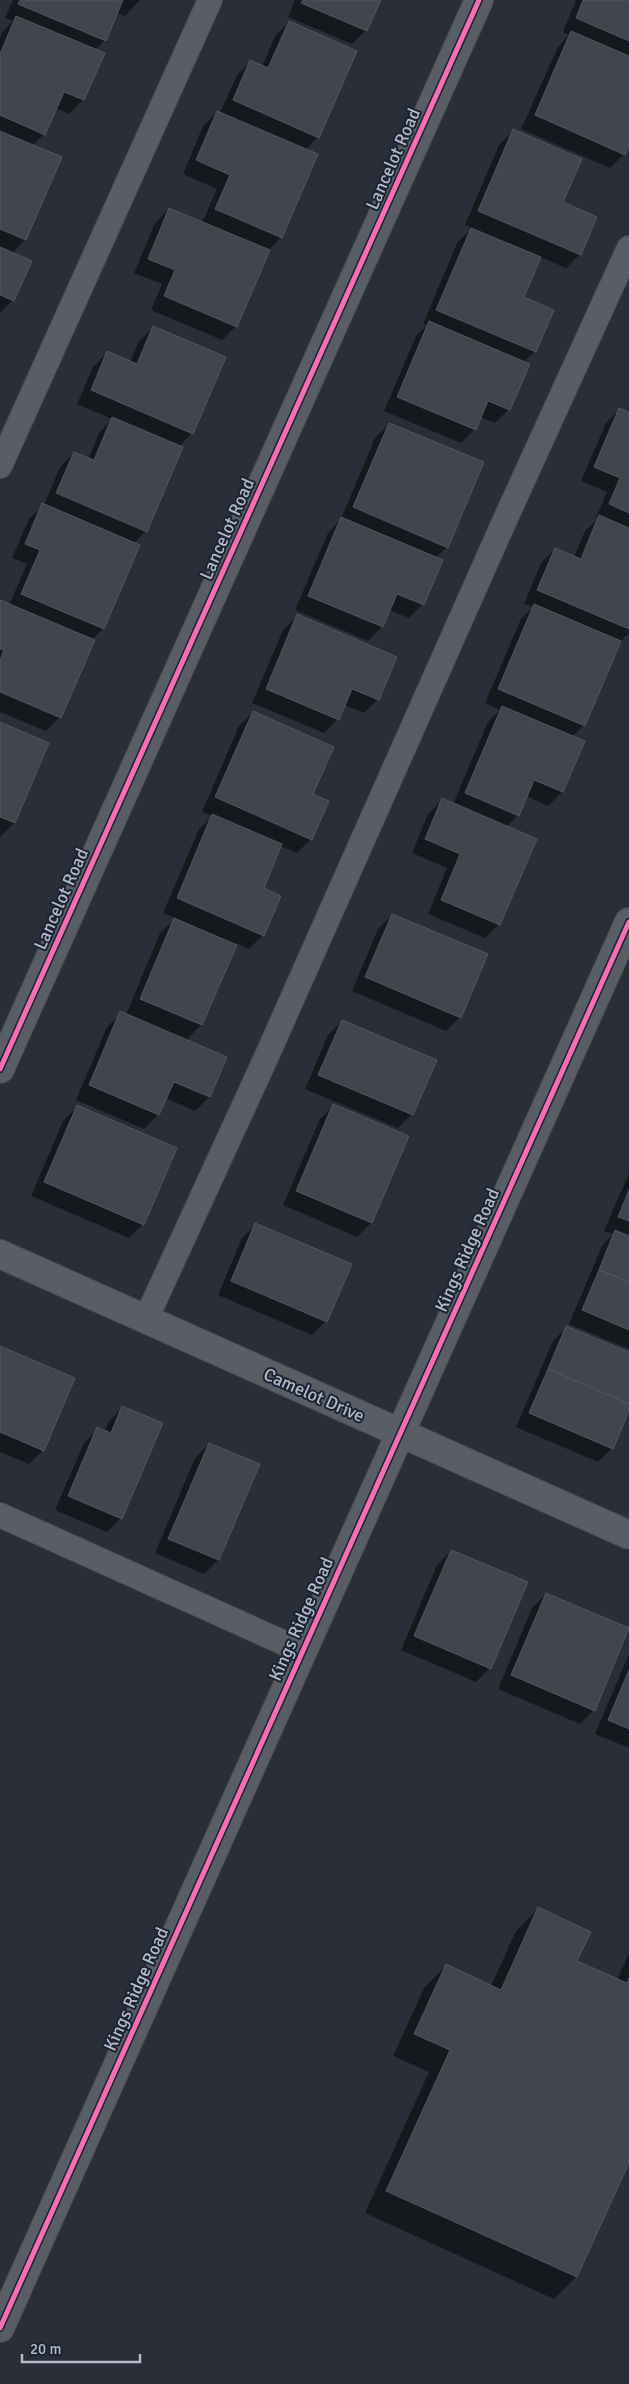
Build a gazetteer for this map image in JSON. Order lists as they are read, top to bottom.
{
  "streets": {
    "street": ["Lancelot Road", "Kings Ridge Road", "Camelot Drive"]
  },
  "crossings": [
    ["Kings Ridge Road", "Camelot Drive"]
  ],
  "scale_bar": "20 m"
}
